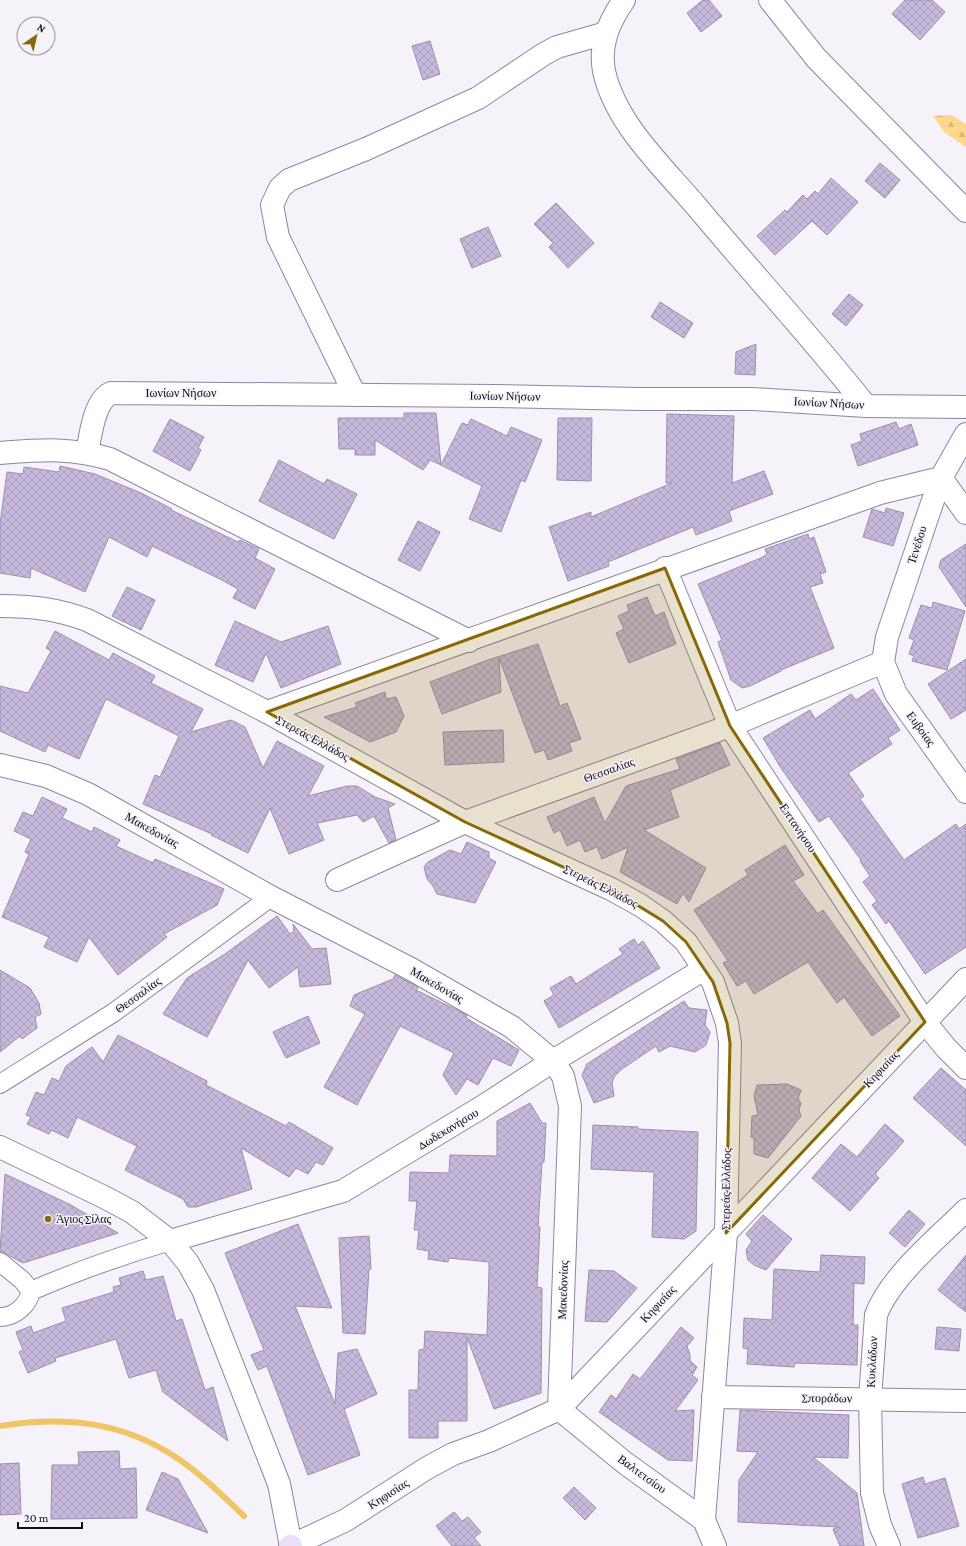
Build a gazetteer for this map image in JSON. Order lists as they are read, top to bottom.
{
  "streets": {
    "street": [
      "Ιωνίων Νήσων",
      "Τενέδου",
      "Ευβοίας",
      "Στερεάς Ελλάδος",
      "Θεσσαλίας",
      "Επτανήσου",
      "Μακεδονίας",
      "Κηφισίας",
      "Δωδεκανήσου",
      "Κυκλάδων",
      "Σποράδων",
      "Βαλτετσίου"
    ]
  },
  "crossings": [
    ["Τενέδου", "Ευβοίας"],
    ["Τενέδου", "Θεσσαλίας"],
    ["Ευβοίας", "Θεσσαλίας"],
    ["Στερεάς Ελλάδος", "Θεσσαλίας"],
    ["Στερεάς Ελλάδος", "Κηφισίας"],
    ["Στερεάς Ελλάδος", "Δωδεκανήσου"],
    ["Στερεάς Ελλάδος", "Σποράδων"],
    ["Στερεάς Ελλάδος", "Βαλτετσίου"],
    ["Θεσσαλίας", "Επτανήσου"],
    ["Θεσσαλίας", "Μακεδονίας"],
    ["Επτανήσου", "Κηφισίας"],
    ["Μακεδονίας", "Κηφισίας"],
    ["Μακεδονίας", "Δωδεκανήσου"],
    ["Μακεδονίας", "Βαλτετσίου"],
    ["Κηφισίας", "Βαλτετσίου"],
    ["Κυκλάδων", "Σποράδων"]
  ],
  "places": ["Άγιος Σίλας"],
  "scale_bar": "20 m",
  "north": "top right"
}
